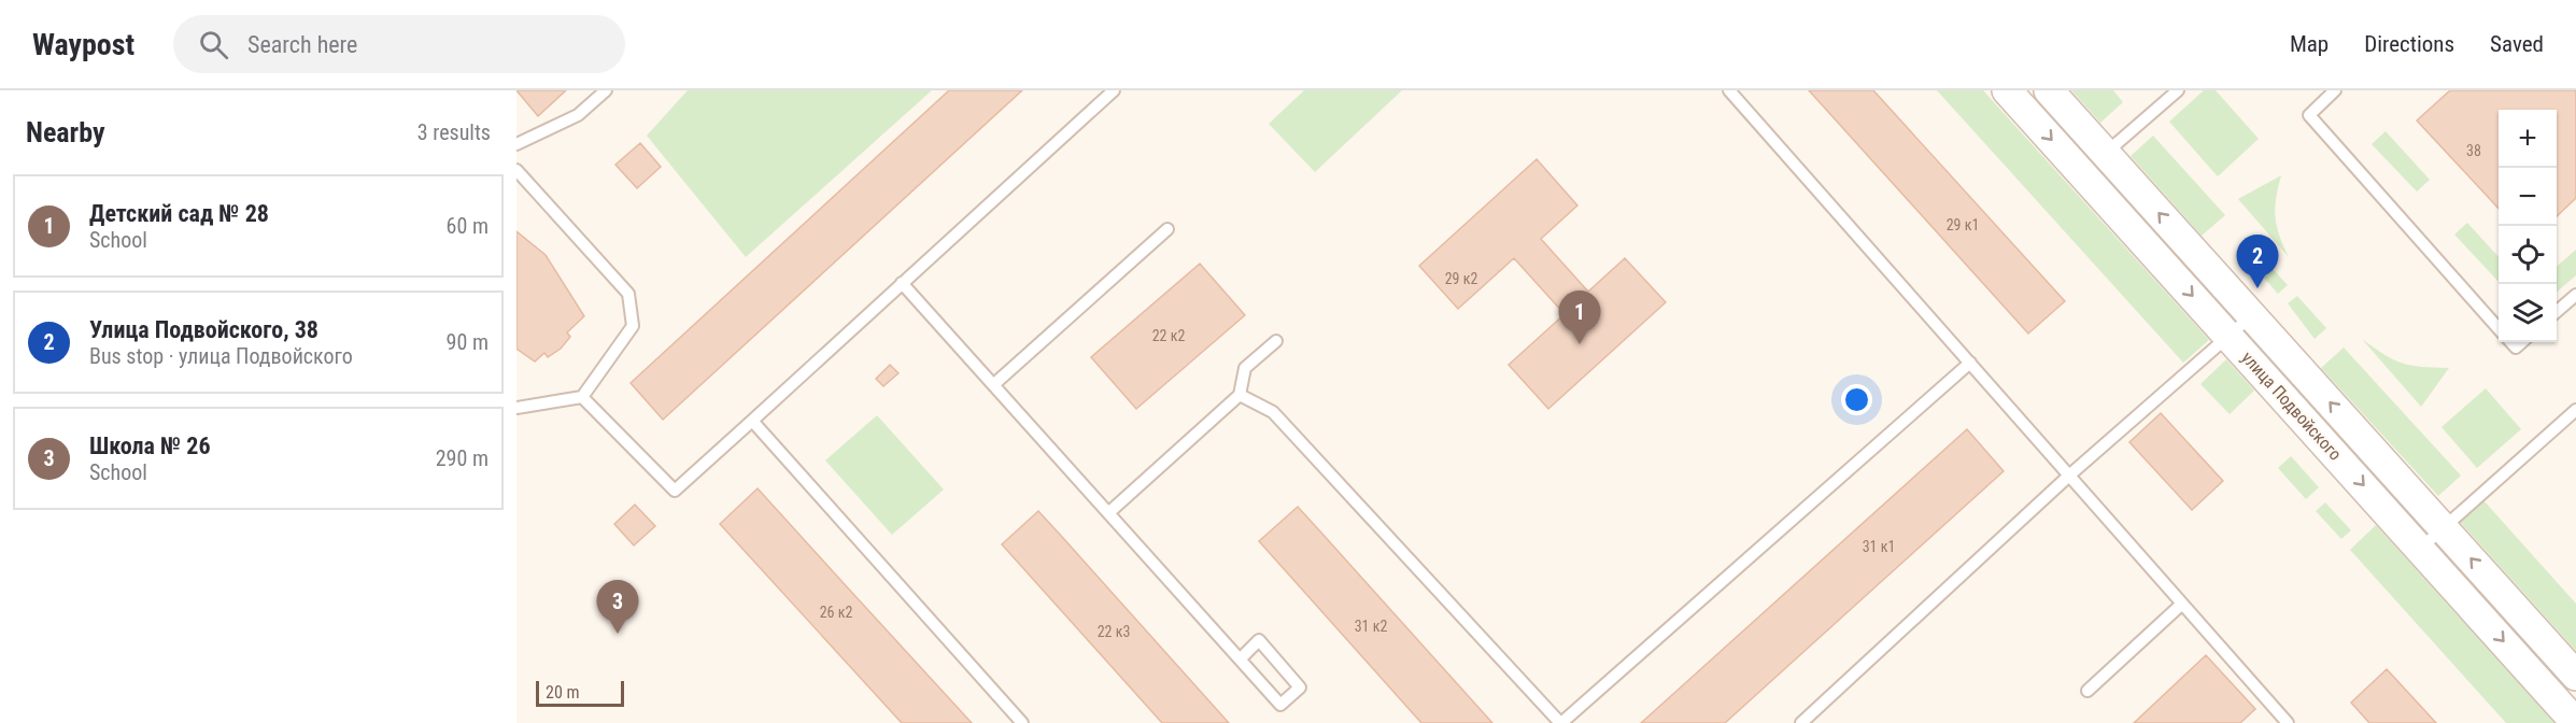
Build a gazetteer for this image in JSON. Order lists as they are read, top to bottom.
{
  "streets": {
    "street": ["улица Подвойского"]
  },
  "house_numbers": [
    "38",
    "29 к1",
    "29 к2",
    "22 к2",
    "31 к1",
    "26 к2",
    "31 к2",
    "22 к3"
  ],
  "scale_bar": "20 m",
  "page": {
    "header": "Waypost",
    "search": "Search here",
    "nav": ["Map", "Directions", "Saved"],
    "heading": ["Nearby", "3 results"],
    "map_buttons": ["+", "−"],
    "list": [
      {
        "mark": "1",
        "name": "Детский сад № 28",
        "note": "School",
        "value": "60 m"
      },
      {
        "mark": "2",
        "name": "Улица Подвойского, 38",
        "note": "Bus stop · улица Подвойского",
        "value": "90 m"
      },
      {
        "mark": "3",
        "name": "Школа № 26",
        "note": "School",
        "value": "290 m"
      }
    ],
    "pins": ["2", "1", "3"],
    "scale": "20 m"
  }
}
